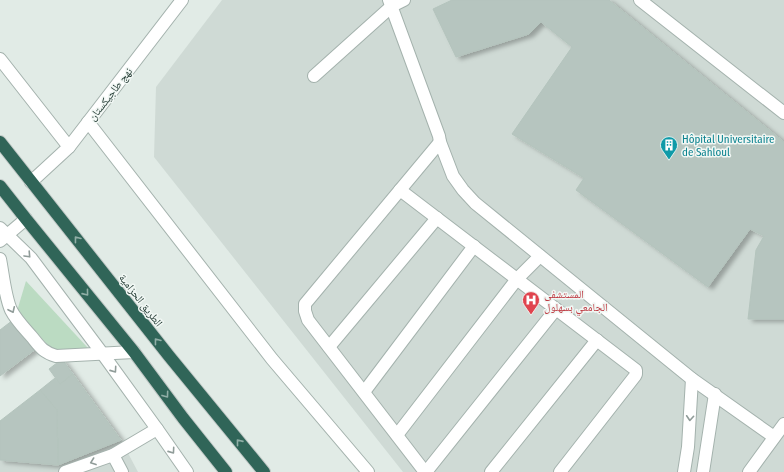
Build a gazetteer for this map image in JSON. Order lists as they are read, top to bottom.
{
  "streets": {
    "highway": ["الطريق الحزامية"],
    "street": ["نهج طاجيكستان"]
  },
  "crossings": [
    ["نهج طاجيكستان", "الطريق الحزامية"]
  ],
  "places": {
    "building": ["Hôpital Universitaire de Sahloul"],
    "hospital": ["المستشفى الجامعي بسهلول"]
  }
}
